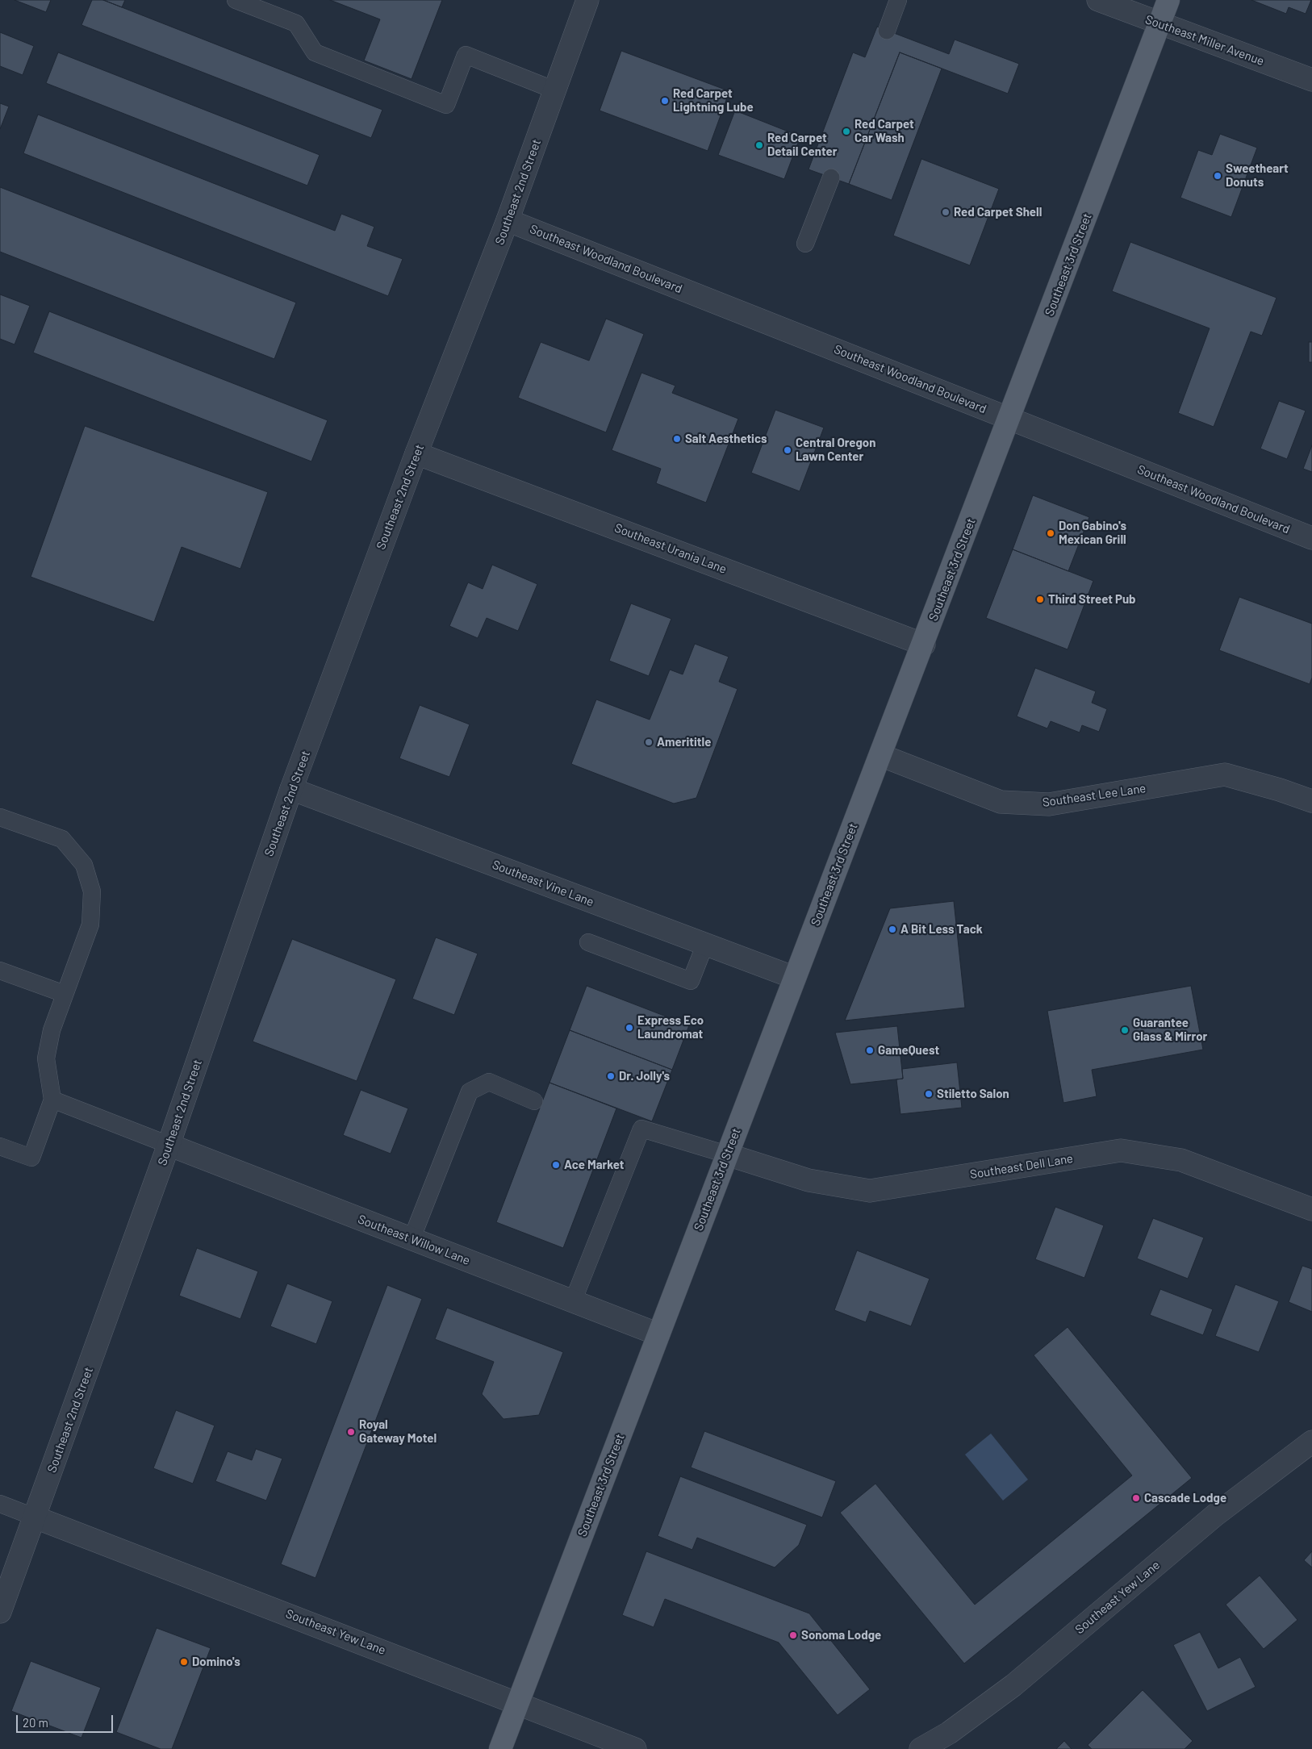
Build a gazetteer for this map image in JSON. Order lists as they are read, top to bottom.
{
  "streets": {
    "main road": ["Southeast 3rd Street"],
    "street": [
      "Southeast Miller Avenue",
      "Southeast 2nd Street",
      "Southeast Woodland Boulevard",
      "Southeast Urania Lane",
      "Southeast Lee Lane",
      "Southeast Vine Lane",
      "Southeast Dell Lane",
      "Southeast Willow Lane",
      "Southeast Yew Lane"
    ]
  },
  "crossings": [
    ["Southeast Miller Avenue", "Southeast 3rd Street"],
    ["Southeast 2nd Street", "Southeast Woodland Boulevard"],
    ["Southeast 2nd Street", "Southeast Urania Lane"],
    ["Southeast 2nd Street", "Southeast Vine Lane"],
    ["Southeast 2nd Street", "Southeast Willow Lane"],
    ["Southeast 2nd Street", "Southeast Yew Lane"],
    ["Southeast Woodland Boulevard", "Southeast 3rd Street"],
    ["Southeast 3rd Street", "Southeast Urania Lane"],
    ["Southeast 3rd Street", "Southeast Lee Lane"],
    ["Southeast 3rd Street", "Southeast Vine Lane"],
    ["Southeast 3rd Street", "Southeast Dell Lane"],
    ["Southeast 3rd Street", "Southeast Willow Lane"],
    ["Southeast 3rd Street", "Southeast Yew Lane"]
  ],
  "places": [
    "Red Carpet Lightning Lube",
    "Red Carpet Car Wash",
    "Red Carpet Detail Center",
    "Sweetheart Donuts",
    "Red Carpet Shell",
    "Salt Aesthetics",
    "Central Oregon Lawn Center",
    "Don Gabino's Mexican Grill",
    "Third Street Pub",
    "Amerititle",
    "A Bit Less Tack",
    "Express Eco Laundromat",
    "Guarantee Glass & Mirror",
    "GameQuest",
    "Dr. Jolly's",
    "Stiletto Salon",
    "Ace Market",
    "Royal Gateway Motel",
    "Cascade Lodge",
    "Sonoma Lodge",
    "Domino's"
  ],
  "scale_bar": "20 m"
}
